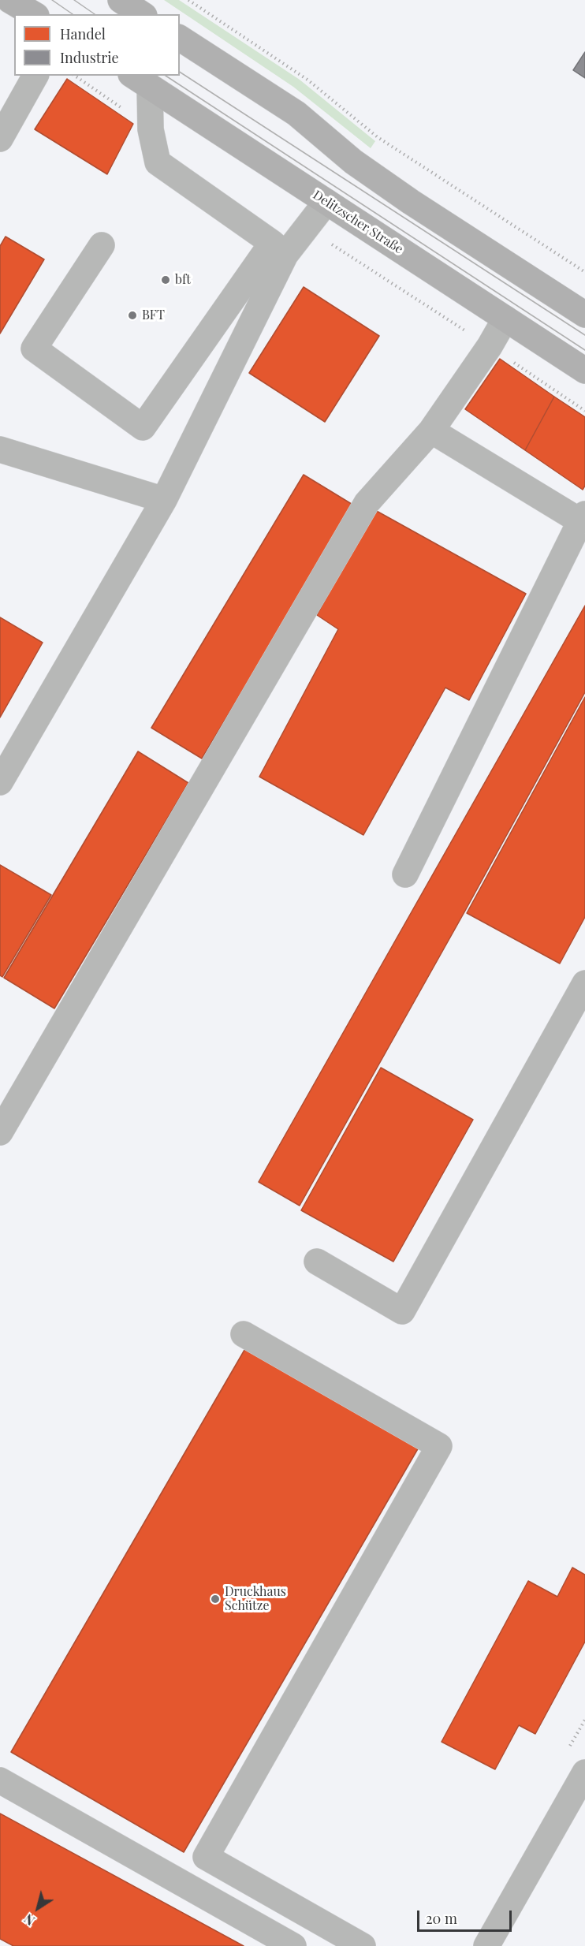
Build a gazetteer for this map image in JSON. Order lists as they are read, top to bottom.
{
  "streets": {
    "main road": ["Delitzscher Straße"]
  },
  "places": ["bft", "BFT", "Druckhaus Schütze"],
  "legend": ["Handel", "Industrie"],
  "scale_bar": "20 m",
  "north": "bottom left"
}
